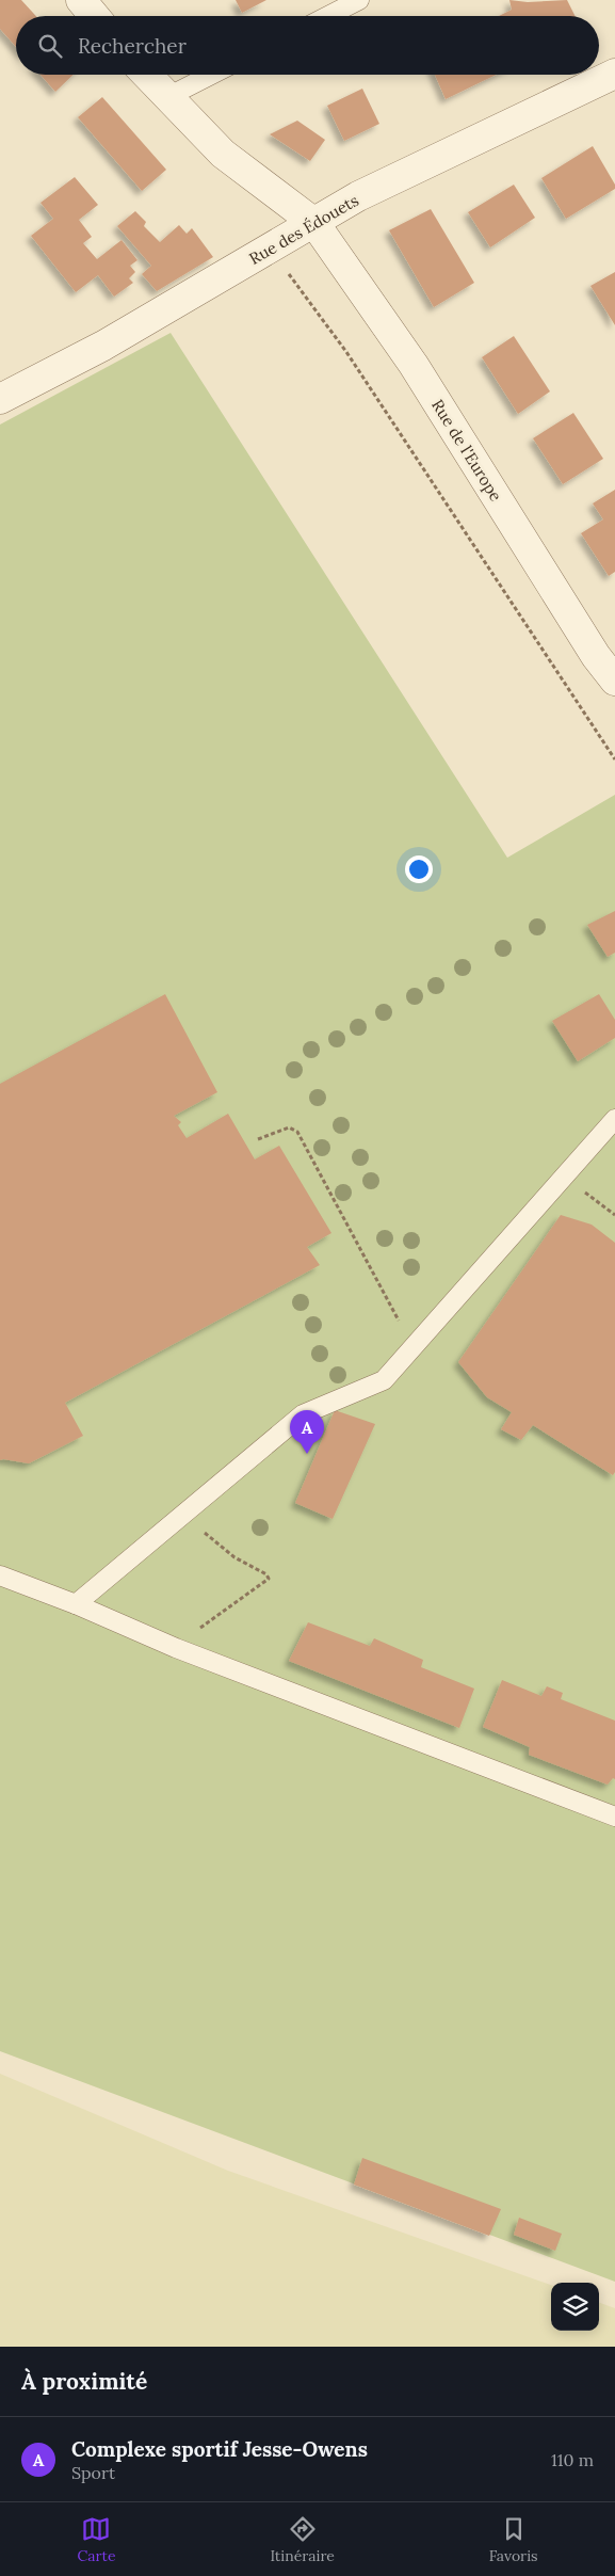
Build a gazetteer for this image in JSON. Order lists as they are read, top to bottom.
{
  "streets": {
    "street": ["Rue des Édouets", "Rue de l'Europe"]
  },
  "crossings": [
    ["Rue des Édouets", "Rue de l'Europe"]
  ],
  "page": {
    "search": "Rechercher",
    "pins": "A",
    "heading": "À proximité",
    "list": [
      {
        "mark": "A",
        "name": "Complexe sportif Jesse-Owens",
        "note": "Sport",
        "value": "110 m"
      }
    ],
    "nav": ["Carte", "Itinéraire", "Favoris"]
  }
}
